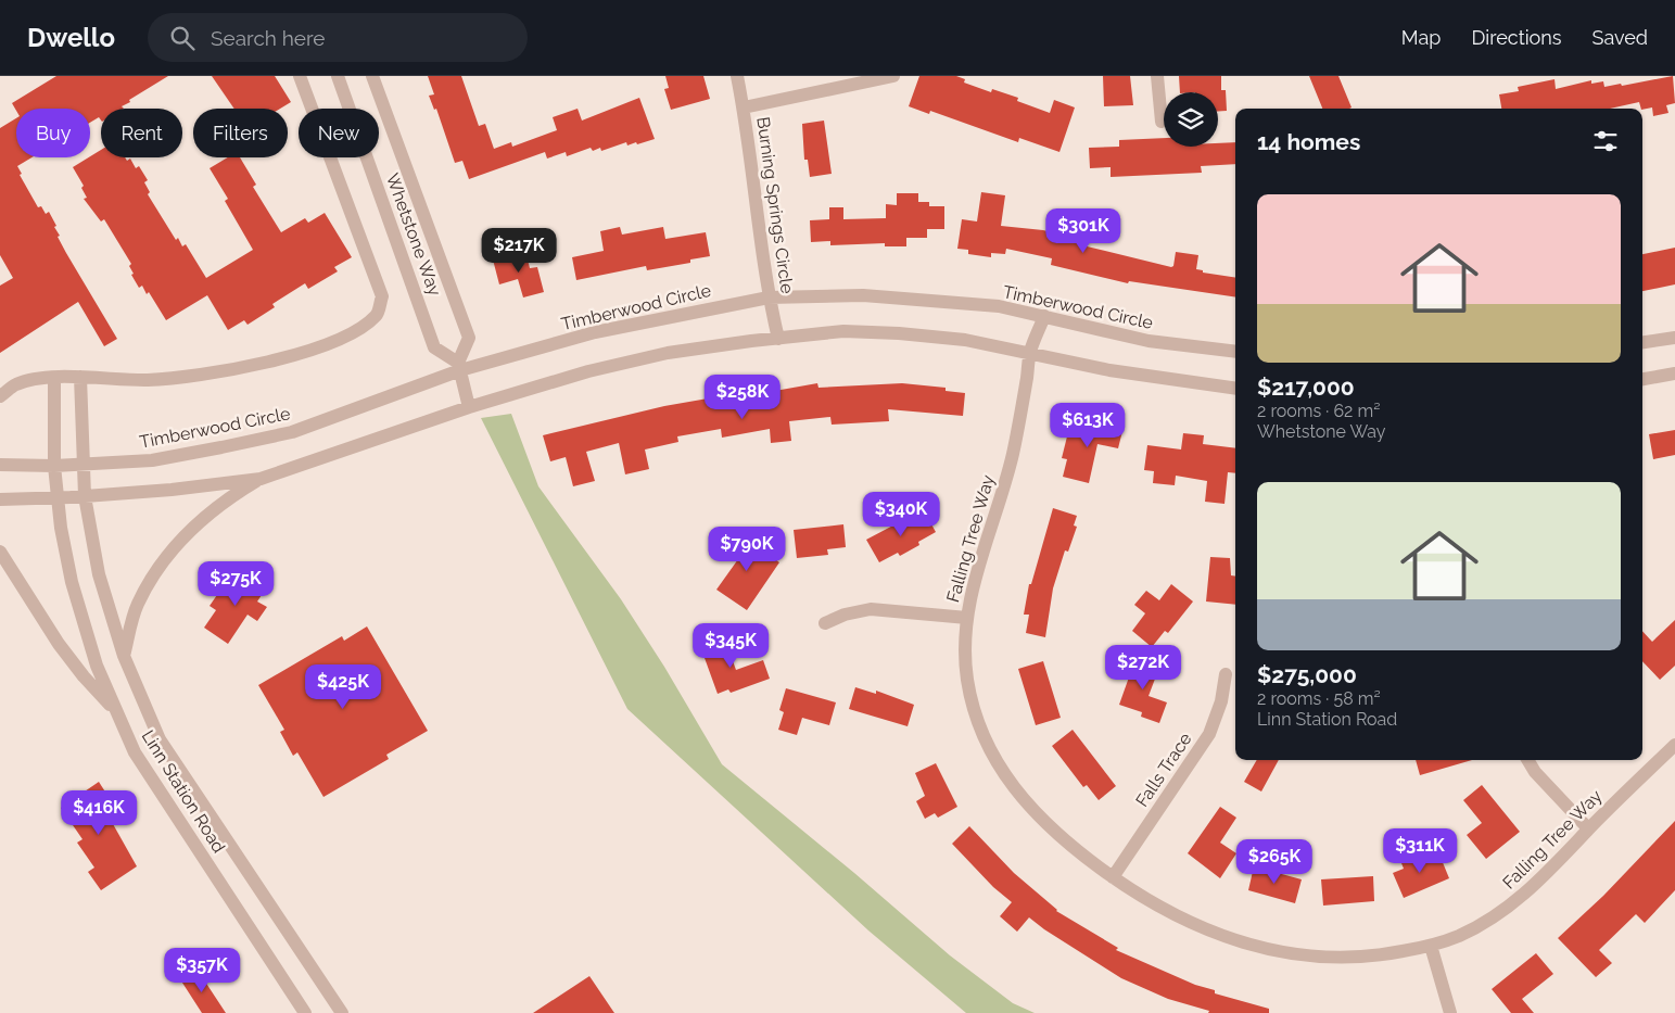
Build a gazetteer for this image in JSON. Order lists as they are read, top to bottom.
{
  "streets": {
    "street": [
      "Burning Springs Circle",
      "Whetstone Way",
      "Timberwood Circle",
      "Falling Tree Way",
      "Falls Trace",
      "Linn Station Road"
    ]
  },
  "crossings": [
    ["Burning Springs Circle", "Timberwood Circle"],
    ["Whetstone Way", "Timberwood Circle"],
    ["Timberwood Circle", "Falling Tree Way"],
    ["Timberwood Circle", "Linn Station Road"],
    ["Falling Tree Way", "Falls Trace"]
  ],
  "page": {
    "header": "Dwello",
    "search": "Search here",
    "nav": ["Map", "Directions", "Saved"],
    "chip": [
      "Buy",
      "Rent",
      "Filters",
      "New"
    ],
    "heading": "14 homes",
    "list": [
      {
        "name": "$217,000",
        "note": "2 rooms · 62 m² · Whetstone Way"
      },
      {
        "name": "$275,000",
        "note": "2 rooms · 58 m² · Linn Station Road"
      }
    ],
    "price": [
      "$301K",
      "$217K",
      "$258K",
      "$613K",
      "$340K",
      "$790K",
      "$275K",
      "$345K",
      "$272K",
      "$425K",
      "$416K",
      "$311K",
      "$265K",
      "$357K"
    ]
  }
}
